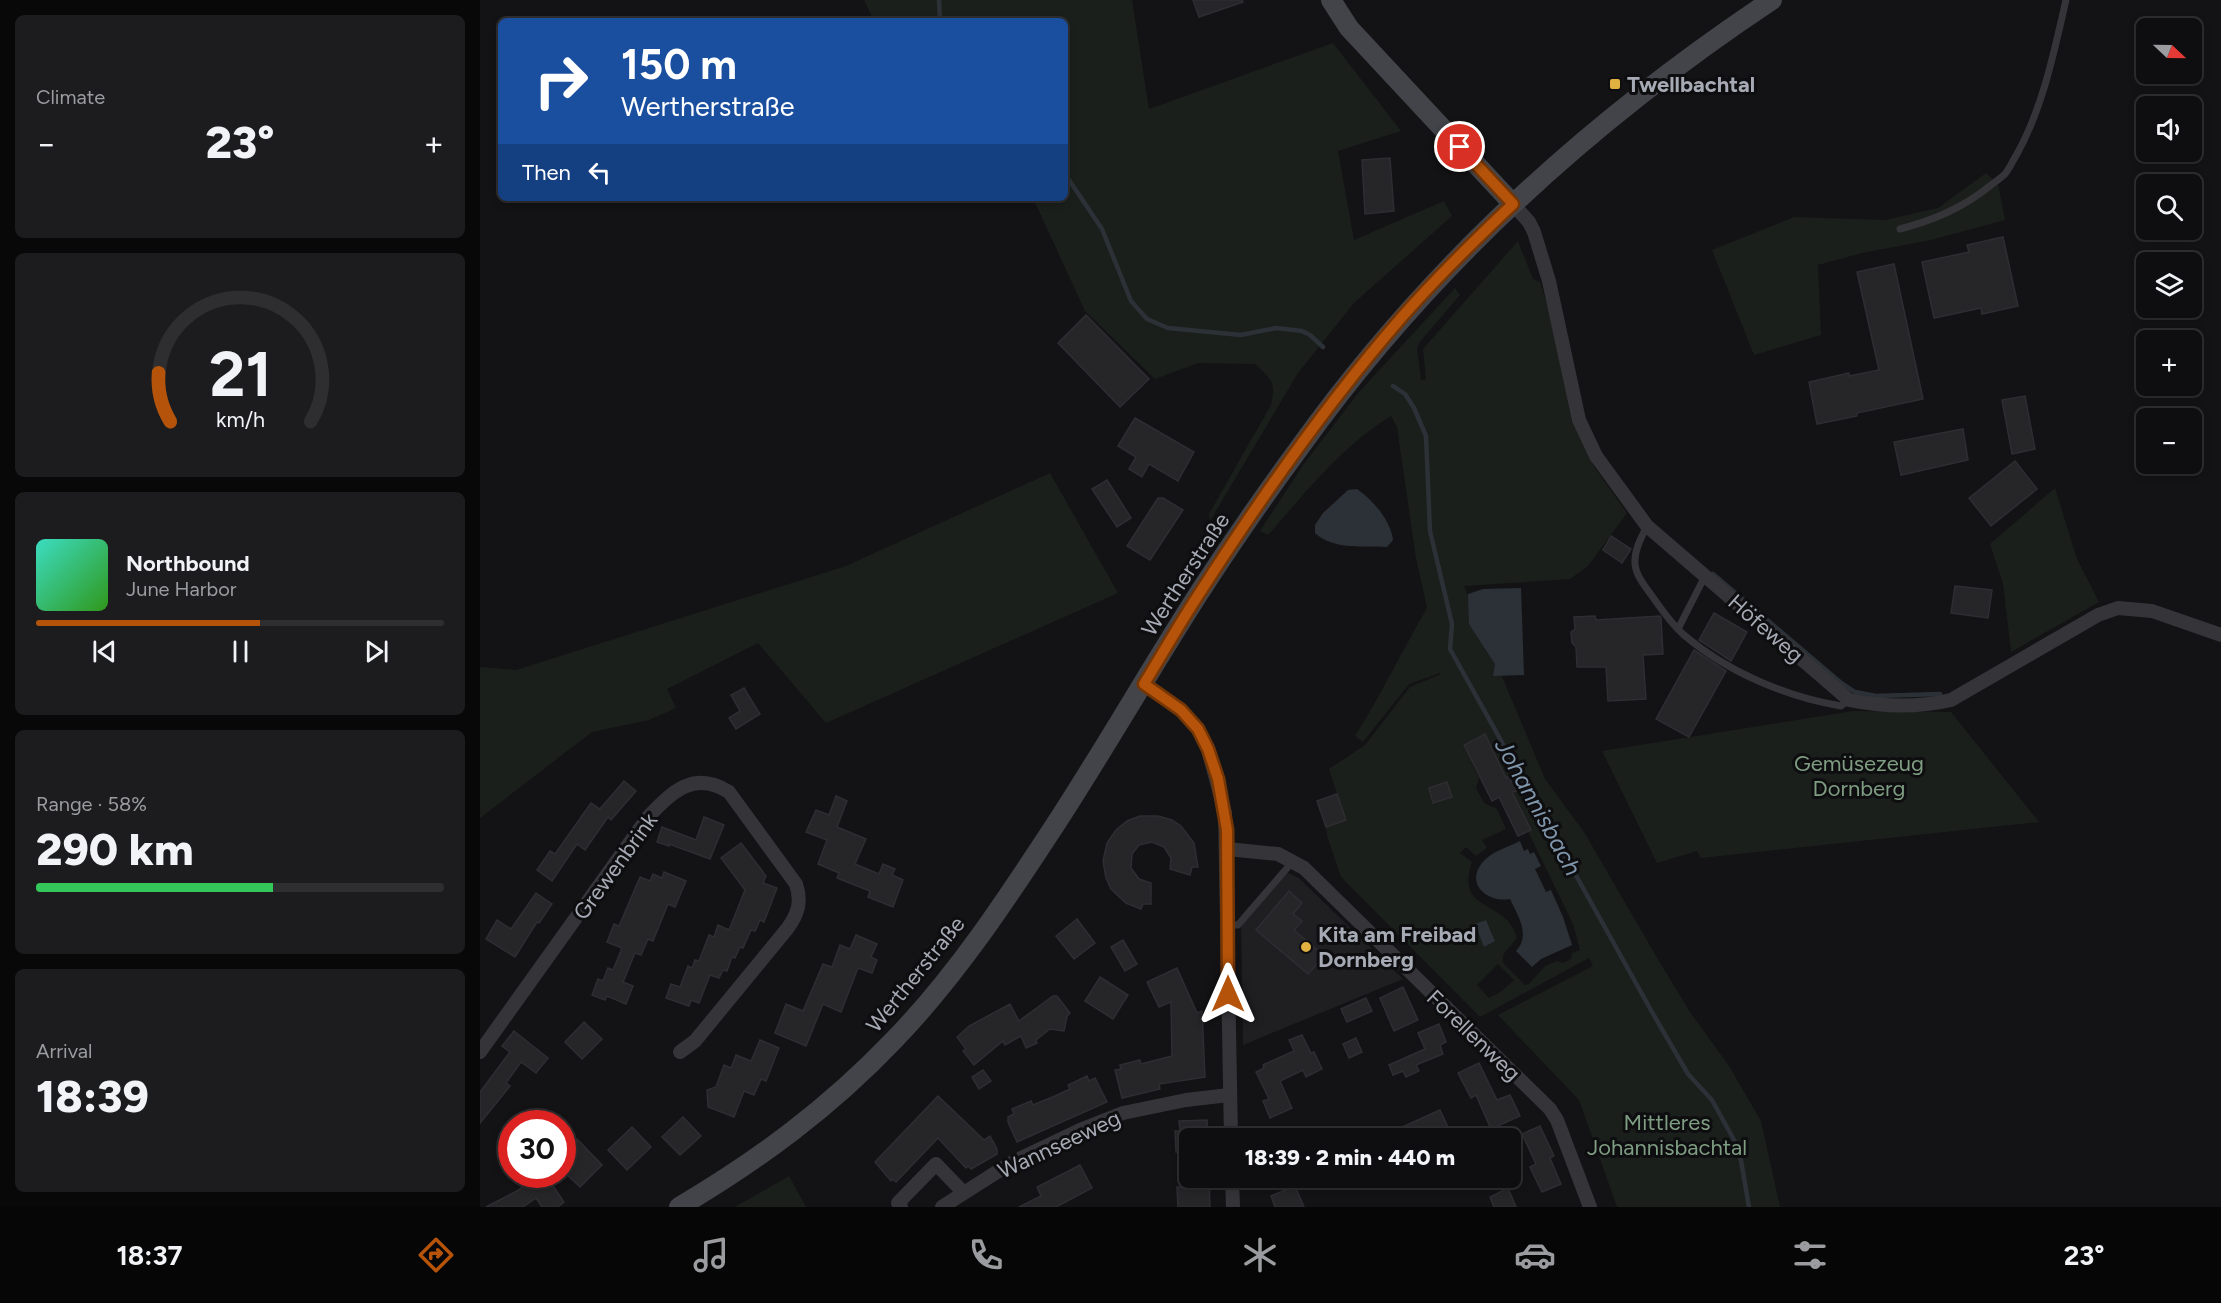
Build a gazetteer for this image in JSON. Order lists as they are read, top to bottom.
{
  "streets": {
    "main road": ["Wertherstraße"],
    "street": [
      "Höfeweg",
      "Grewenbrink",
      "Forellenweg",
      "Wannseeweg"
    ]
  },
  "crossings": [
    ["Wertherstraße", "Höfeweg"]
  ],
  "water": ["Johannisbach"],
  "parks": ["Gemüsezeug Dornberg", "Mittleres Johannisbachtal"],
  "places": {
    "transit": ["Twellbachtal"],
    "other": ["Kita am Freibad Dornberg"]
  },
  "north": "right",
  "page": {
    "tile": [
      "Climate",
      ["Range · 58%", "290 km"],
      ["Arrival", "18:39"]
    ],
    "map_buttons": ["+", "−"],
    "turn": ["150 m", "Wertherstraße"],
    "heat": ["−", "23°", "+"],
    "then": "Then",
    "song": ["Northbound", "June Harbor"],
    "limit": "30",
    "trip": "18:39 · 2 min · 440 m",
    "tabs": ["18:37", "23°"],
    "gauge": ["21", "km/h"]
  }
}
